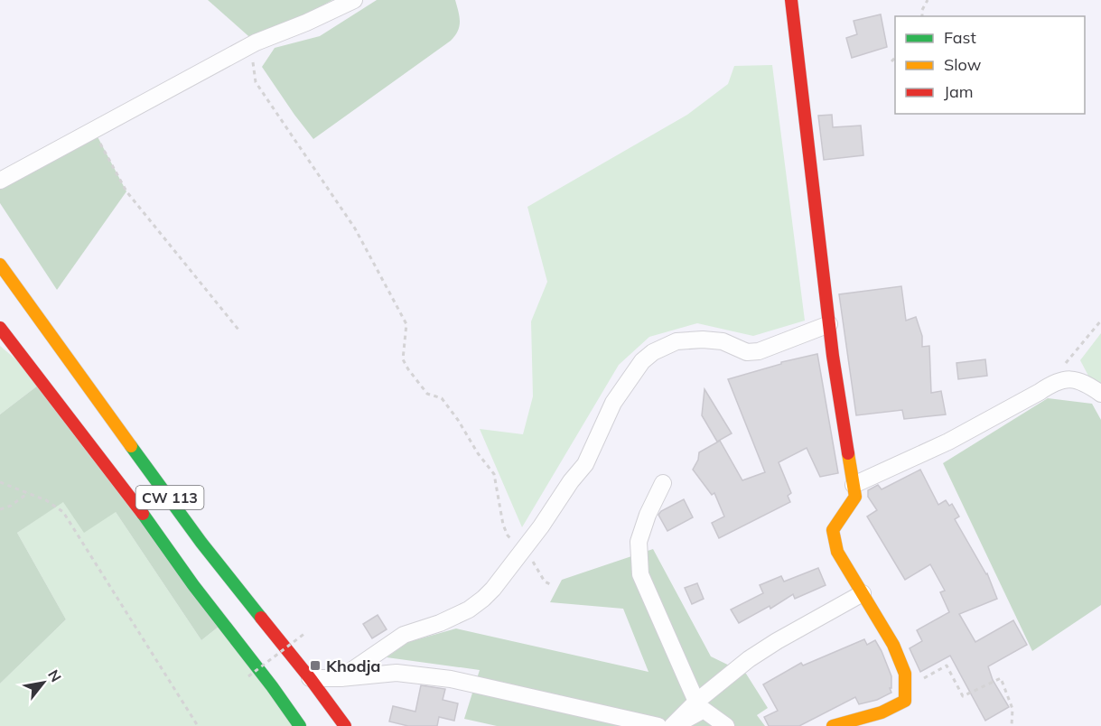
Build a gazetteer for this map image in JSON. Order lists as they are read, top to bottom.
{
  "streets": {
    "main road": ["CW 113"]
  },
  "places": {
    "transit": ["Khodja"]
  },
  "legend": ["Fast", "Slow", "Jam"],
  "north": "top right"
}
